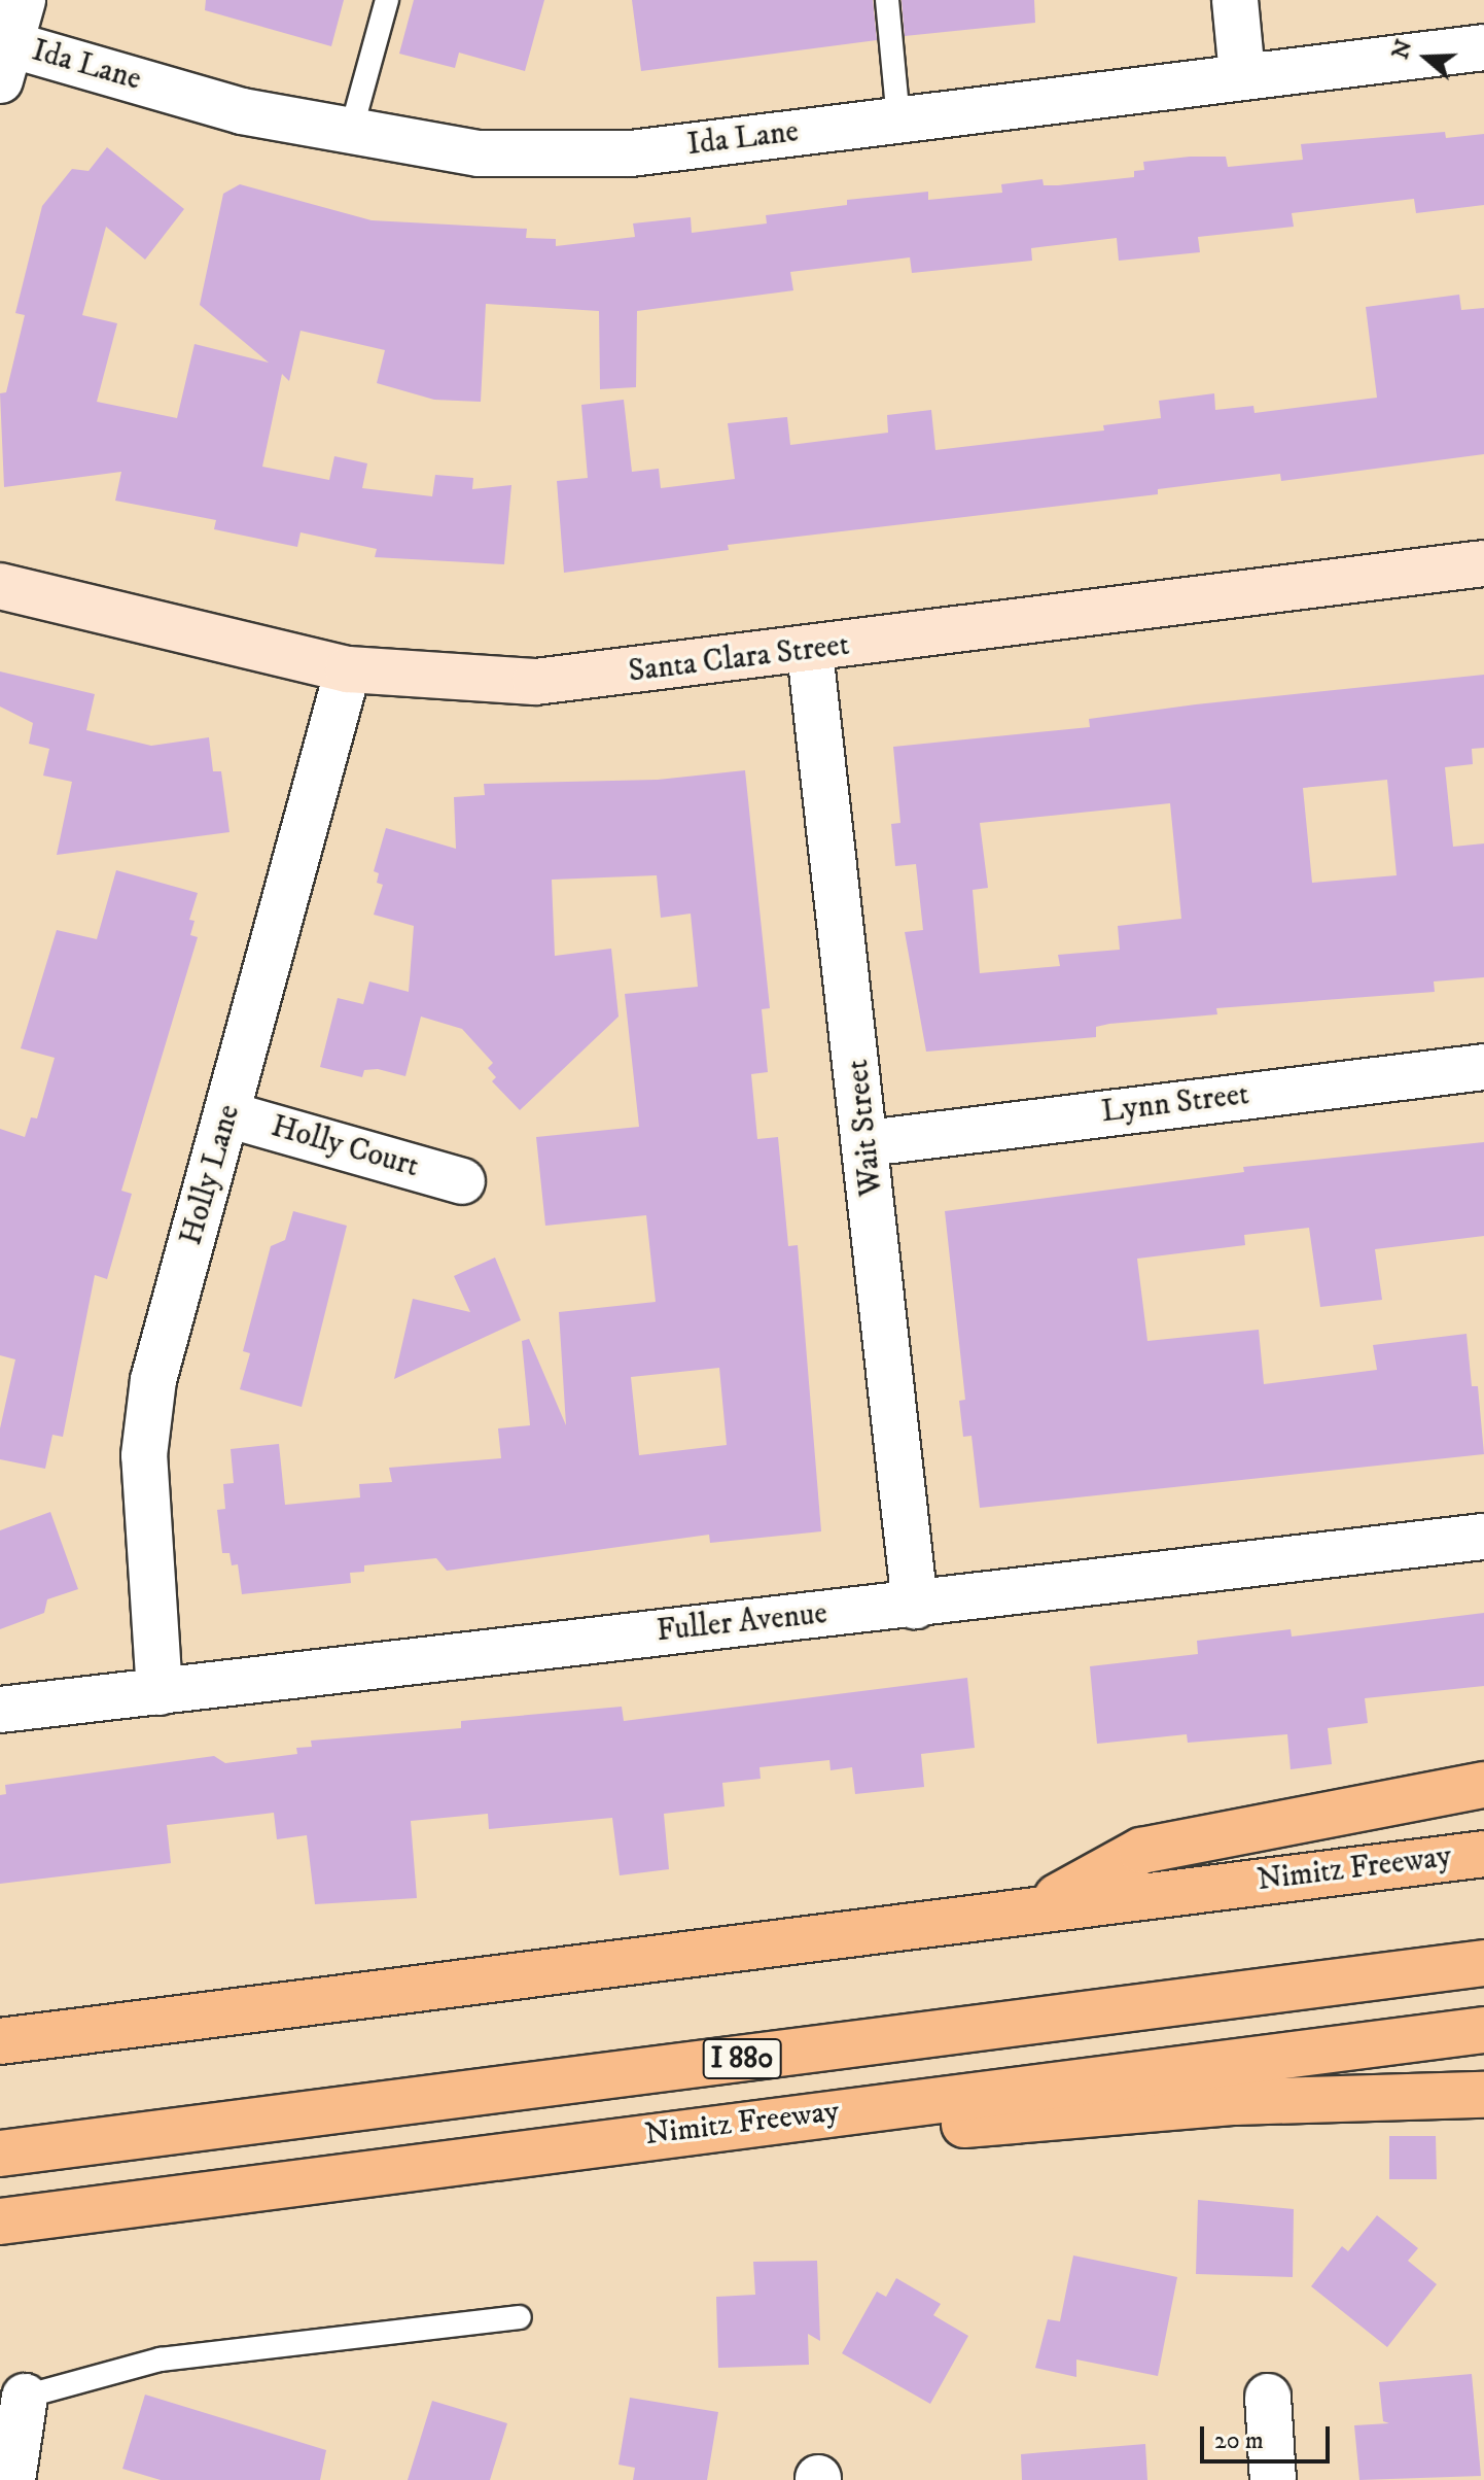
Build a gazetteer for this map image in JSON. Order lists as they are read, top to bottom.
{
  "streets": {
    "highway": ["Nimitz Freeway", "I 880"],
    "main road": ["Santa Clara Street"],
    "street": [
      "Ida Lane",
      "Lynn Street",
      "Wait Street",
      "Holly Court",
      "Holly Lane",
      "Fuller Avenue"
    ]
  },
  "crossings": [
    ["Santa Clara Street", "Wait Street"],
    ["Santa Clara Street", "Holly Lane"],
    ["Lynn Street", "Wait Street"],
    ["Wait Street", "Fuller Avenue"],
    ["Holly Court", "Holly Lane"],
    ["Holly Lane", "Fuller Avenue"]
  ],
  "scale_bar": "20 m",
  "north": "left"
}
